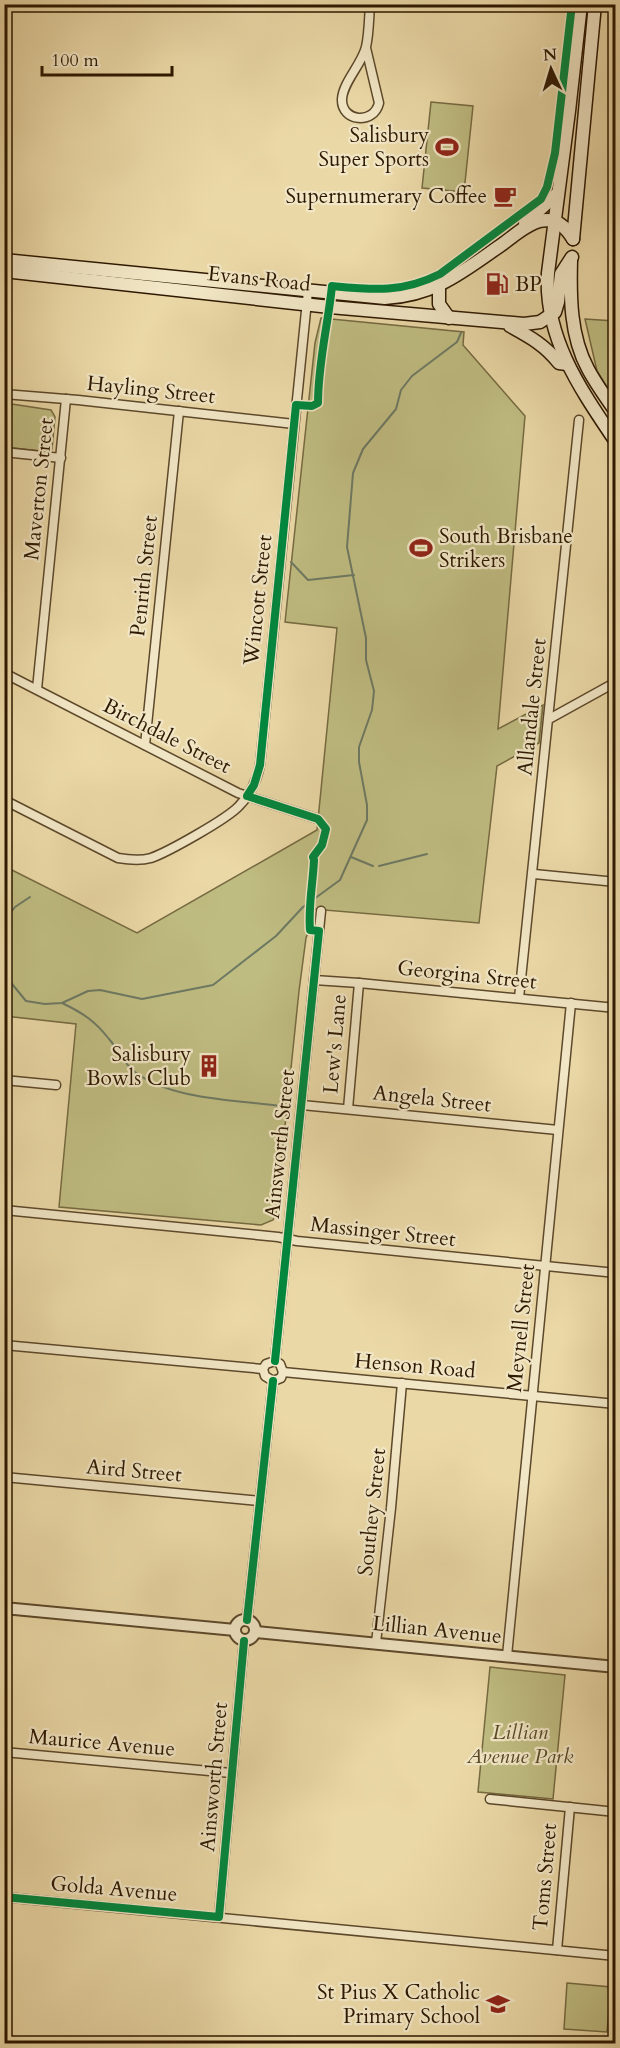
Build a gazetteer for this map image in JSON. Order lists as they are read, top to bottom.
{
  "streets": {
    "main road": ["Evans Road"],
    "street": [
      "Hayling Street",
      "Maverton Street",
      "Penrith Street",
      "Wincott Street",
      "Allandale Street",
      "Birchdale Street",
      "Georgina Street",
      "Lew's Lane",
      "Angela Street",
      "Ainsworth Street",
      "Massinger Street",
      "Meynell Street",
      "Henson Road",
      "Aird Street",
      "Southey Street",
      "Lillian Avenue",
      "Maurice Avenue",
      "Toms Street",
      "Golda Avenue"
    ]
  },
  "crossings": [
    ["Evans Road", "Wincott Street"],
    ["Hayling Street", "Maverton Street"],
    ["Hayling Street", "Penrith Street"],
    ["Hayling Street", "Wincott Street"],
    ["Maverton Street", "Birchdale Street"],
    ["Penrith Street", "Birchdale Street"],
    ["Wincott Street", "Birchdale Street"],
    ["Allandale Street", "Georgina Street"],
    ["Georgina Street", "Lew's Lane"],
    ["Georgina Street", "Ainsworth Street"],
    ["Georgina Street", "Meynell Street"],
    ["Lew's Lane", "Angela Street"],
    ["Angela Street", "Ainsworth Street"],
    ["Angela Street", "Meynell Street"],
    ["Ainsworth Street", "Massinger Street"],
    ["Ainsworth Street", "Henson Road"],
    ["Ainsworth Street", "Lillian Avenue"],
    ["Ainsworth Street", "Maurice Avenue"],
    ["Ainsworth Street", "Golda Avenue"],
    ["Massinger Street", "Meynell Street"],
    ["Meynell Street", "Henson Road"],
    ["Meynell Street", "Lillian Avenue"],
    ["Henson Road", "Southey Street"],
    ["Southey Street", "Lillian Avenue"],
    ["Toms Street", "Golda Avenue"]
  ],
  "parks": ["Lillian Avenue Park"],
  "places": {
    "sports": ["Salisbury Super Sports", "South Brisbane Strikers"],
    "cafe": ["Supernumerary Coffee"],
    "fuel station": ["BP"],
    "building": ["Salisbury Bowls Club"],
    "school or university": ["St Pius X Catholic Primary School"]
  },
  "scale_bar": "100 m",
  "north": "top"
}
